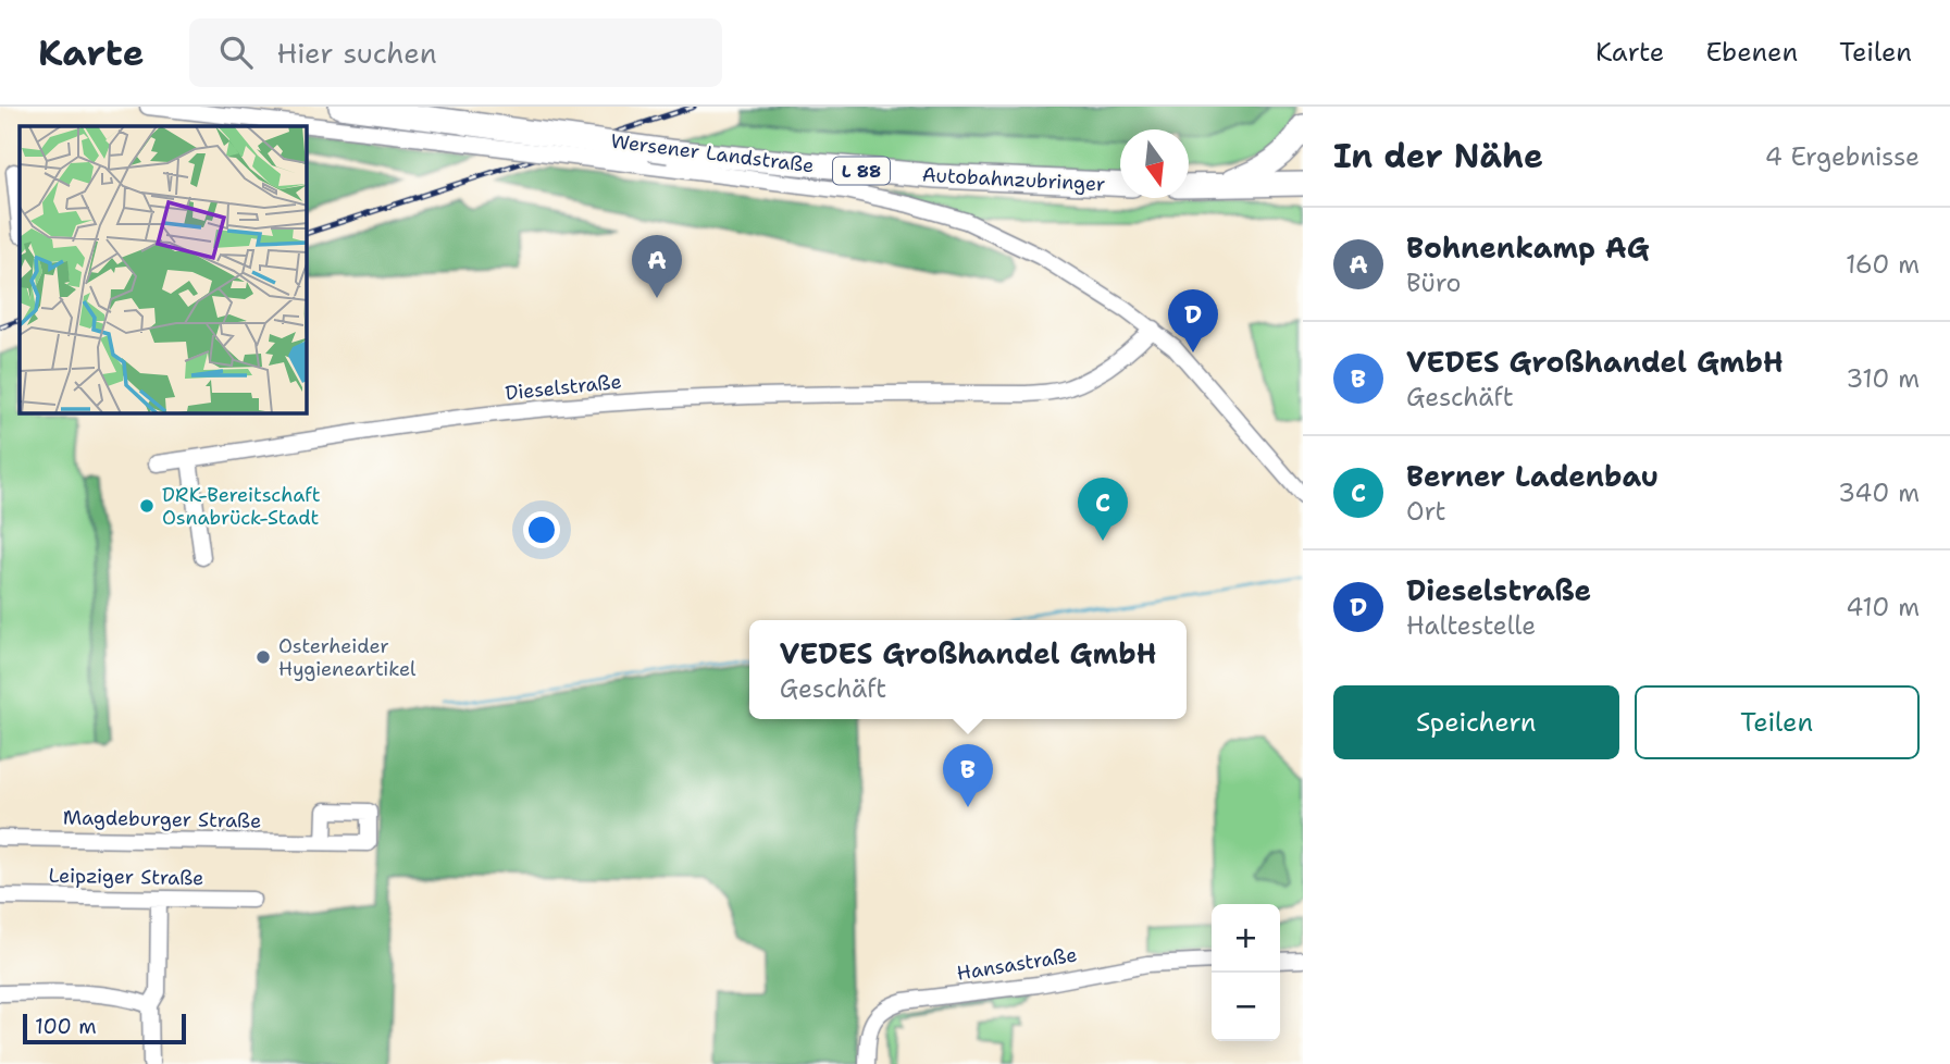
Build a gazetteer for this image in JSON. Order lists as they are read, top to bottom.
{
  "streets": {
    "highway": ["L 88", "Autobahnzubringer"],
    "street": [
      "Wersener Landstraße",
      "Dieselstraße",
      "Magdeburger Straße",
      "Leipziger Straße",
      "Hansastraße"
    ]
  },
  "crossings": [
    ["Wersener Landstraße", "Dieselstraße"]
  ],
  "places": ["DRK-Bereitschaft Osnabrück-Stadt", "Osterheider Hygieneartikel"],
  "scale_bar": "100 m",
  "north": "bottom",
  "page": {
    "header": "Karte",
    "search": "Hier suchen",
    "nav": ["Karte", "Ebenen", "Teilen"],
    "heading": ["In der Nähe", "4 Ergebnisse"],
    "list": [
      {
        "mark": "A",
        "name": "Bohnenkamp AG",
        "note": "Büro",
        "value": "160 m"
      },
      {
        "mark": "B",
        "name": "VEDES Großhandel GmbH",
        "note": "Geschäft",
        "value": "310 m"
      },
      {
        "mark": "C",
        "name": "Berner Ladenbau",
        "note": "Ort",
        "value": "340 m"
      },
      {
        "mark": "D",
        "name": "Dieselstraße",
        "note": "Haltestelle",
        "value": "410 m"
      }
    ],
    "pins": [
      "A",
      "D",
      "C",
      "B"
    ],
    "popup": ["VEDES Großhandel GmbH", "Geschäft"],
    "buttons": ["Speichern", "Teilen"],
    "map_buttons": ["+", "−"],
    "scale": "100 m"
  }
}
